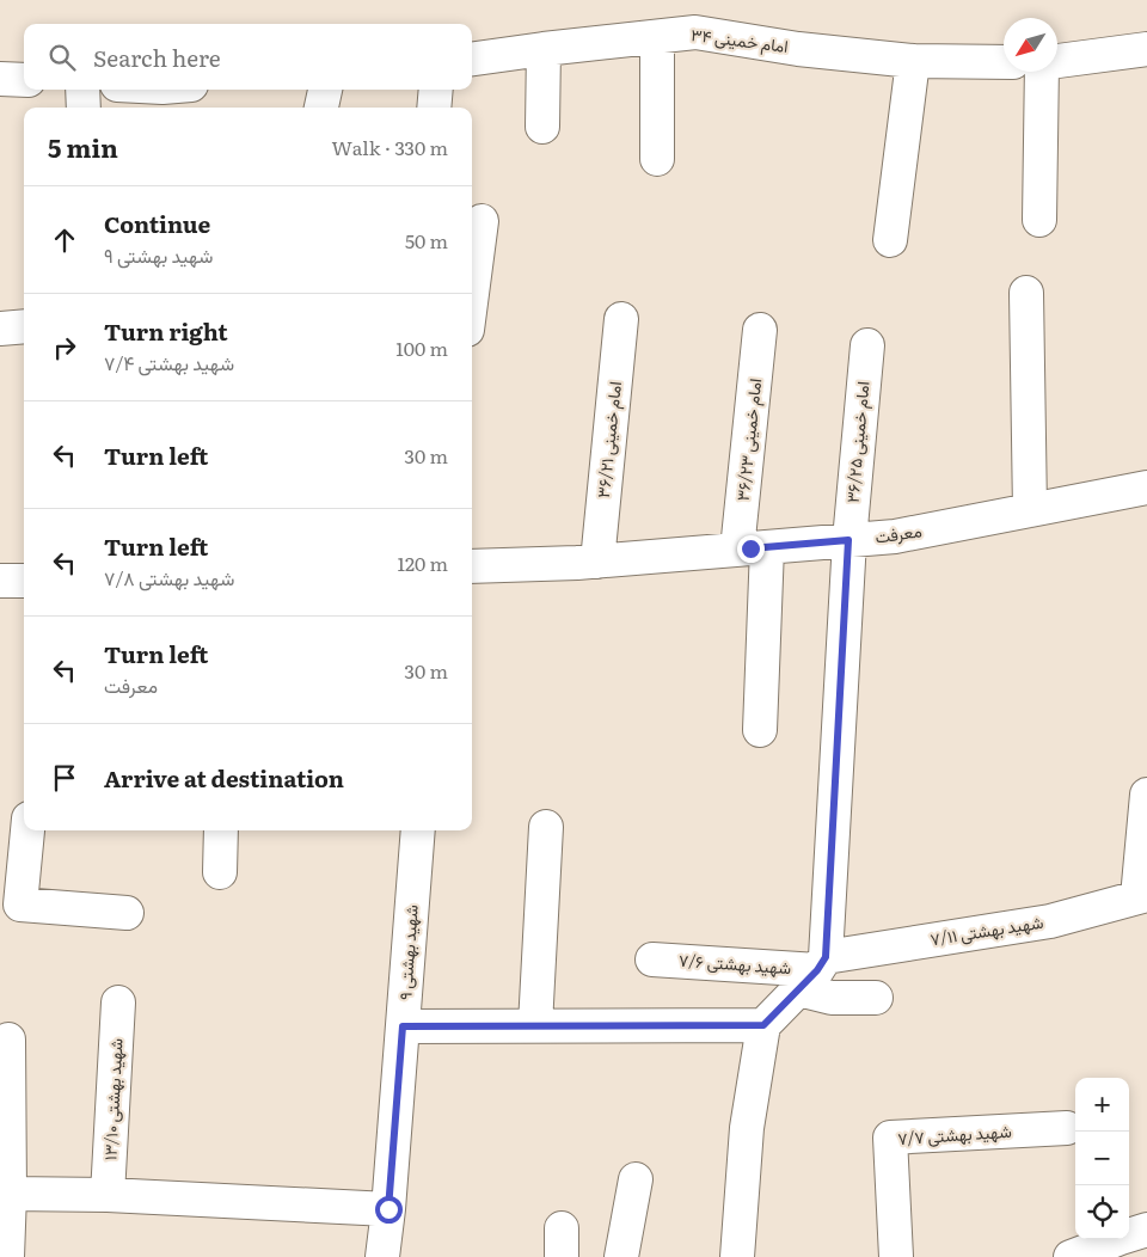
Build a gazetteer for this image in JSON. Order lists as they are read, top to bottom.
{
  "streets": {
    "street": [
      "امام خمینی ۳۴",
      "امام خمینی ۳۶/۲۱",
      "امام خمینی ۳۶/۲۳",
      "امام خمینی ۳۶/۲۵",
      "معرفت",
      "شهید بهشتی ۷/۱۱",
      "شهید بهشتی ۹",
      "شهید بهشتی ۷/۶",
      "شهید بهشتی ۱۳/۱۰",
      "شهید بهشتی ۷/۷"
    ]
  },
  "crossings": [
    ["امام خمینی ۳۶/۲۱", "معرفت"],
    ["امام خمینی ۳۶/۲۳", "معرفت"],
    ["امام خمینی ۳۶/۲۵", "معرفت"],
    ["امام خمینی ۳۶/۲۵", "شهید بهشتی ۷/۱۱"],
    ["امام خمینی ۳۶/۲۵", "شهید بهشتی ۷/۶"],
    ["شهید بهشتی ۷/۱۱", "شهید بهشتی ۷/۶"]
  ],
  "north": "bottom left",
  "page": {
    "search": "Search here",
    "heading": ["5 min", "Walk · 330 m"],
    "list": [
      ["Continue", "شهید بهشتی ۹", "50 m"],
      ["Turn right", "شهید بهشتی ۷/۴", "100 m"],
      ["Turn left", "30 m"],
      ["Turn left", "شهید بهشتی ۷/۸", "120 m"],
      ["Turn left", "معرفت", "30 m"],
      "Arrive at destination"
    ],
    "map_buttons": ["+", "−"]
  }
}
